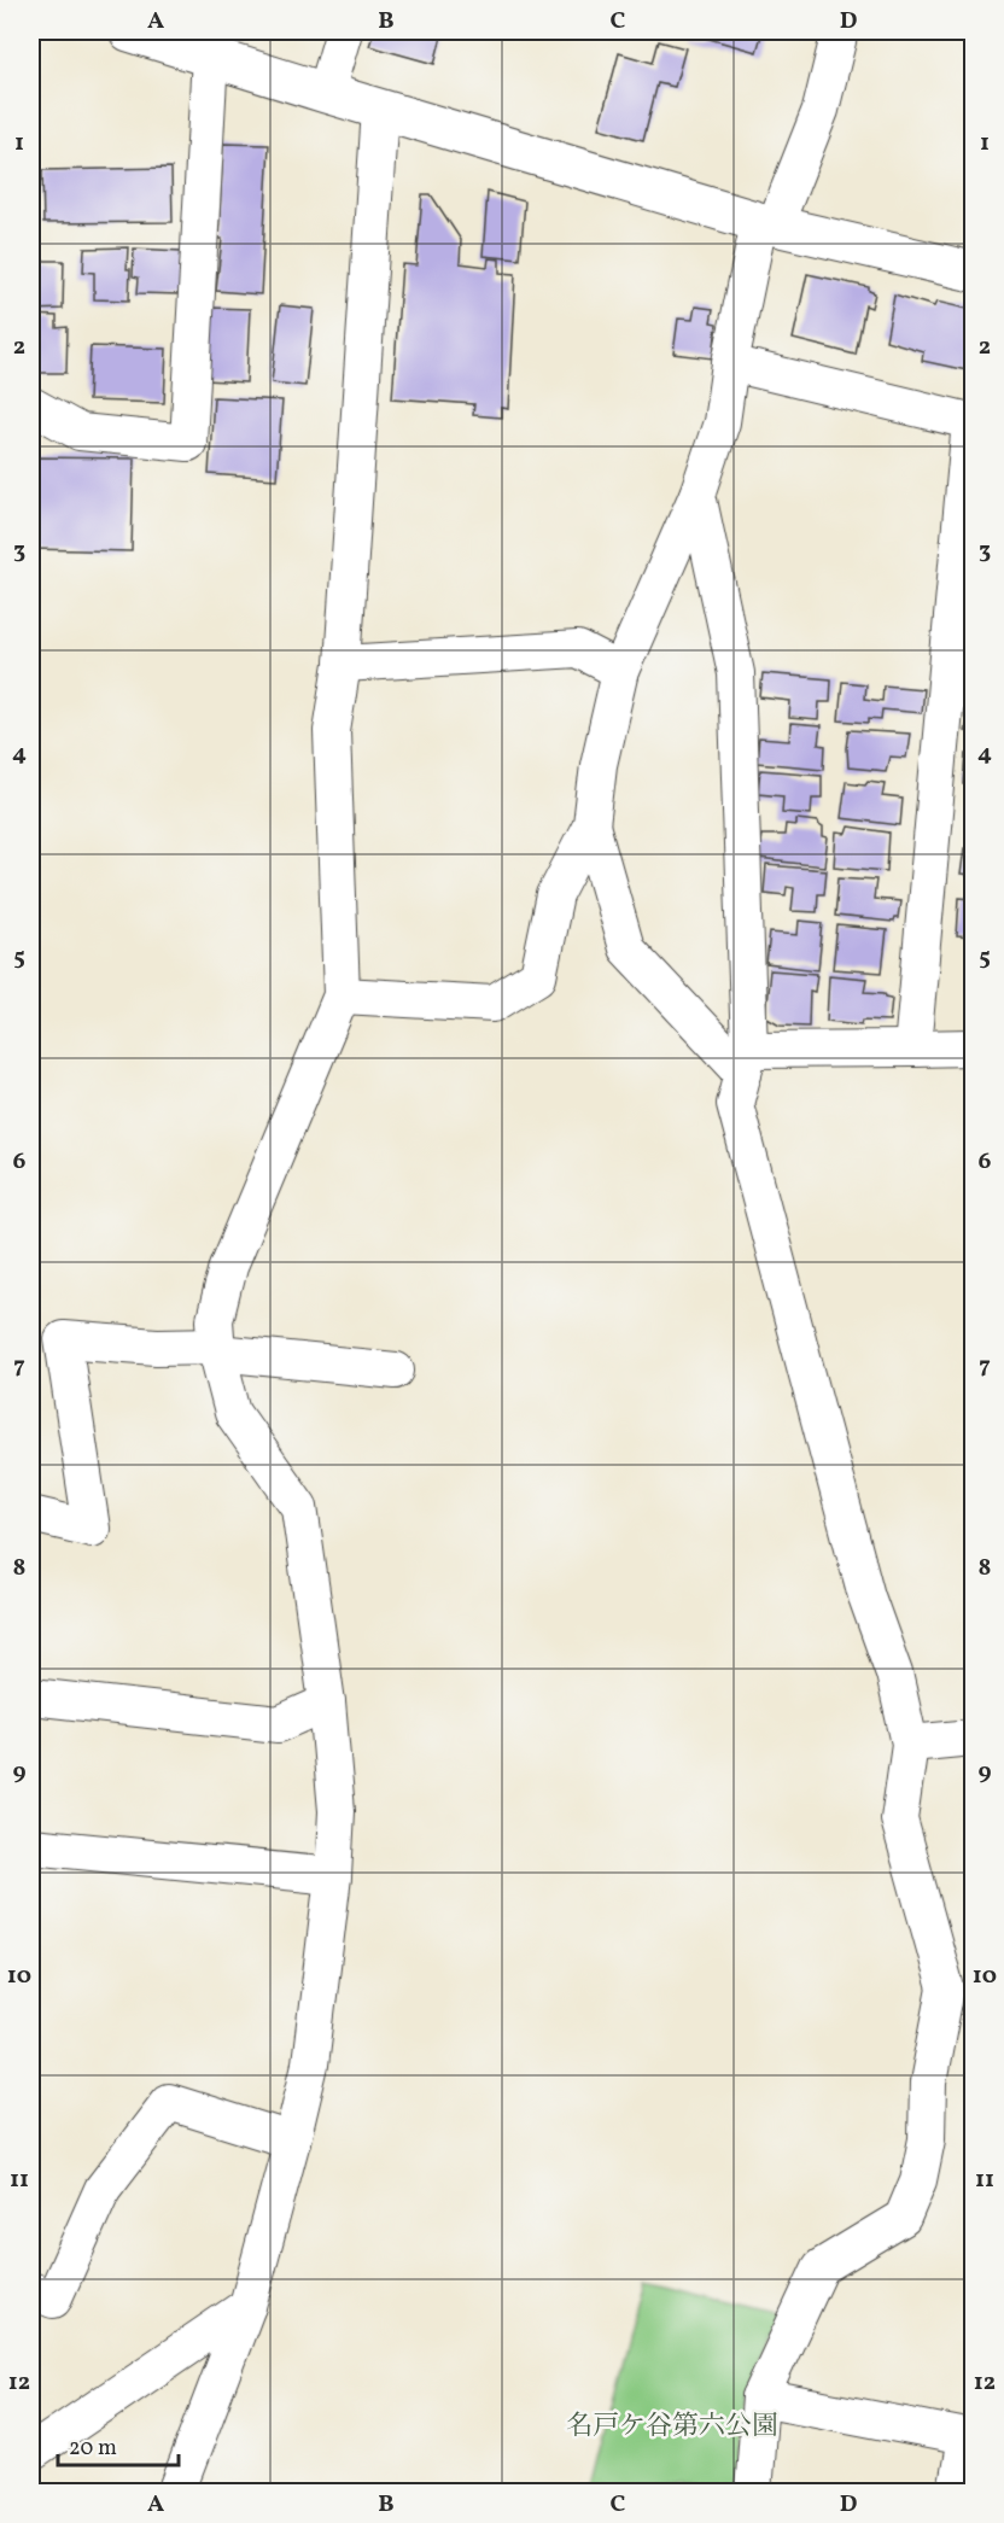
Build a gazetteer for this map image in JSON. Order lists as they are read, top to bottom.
{
  "parks": ["名戸ケ谷第六公園"],
  "scale_bar": "20 m",
  "grid": {
    "columns": [
      "A",
      "B",
      "C",
      "D"
    ],
    "rows": [
      "1",
      "2",
      "3",
      "4",
      "5",
      "6",
      "7",
      "8",
      "9",
      "10",
      "11",
      "12"
    ]
  }
}
